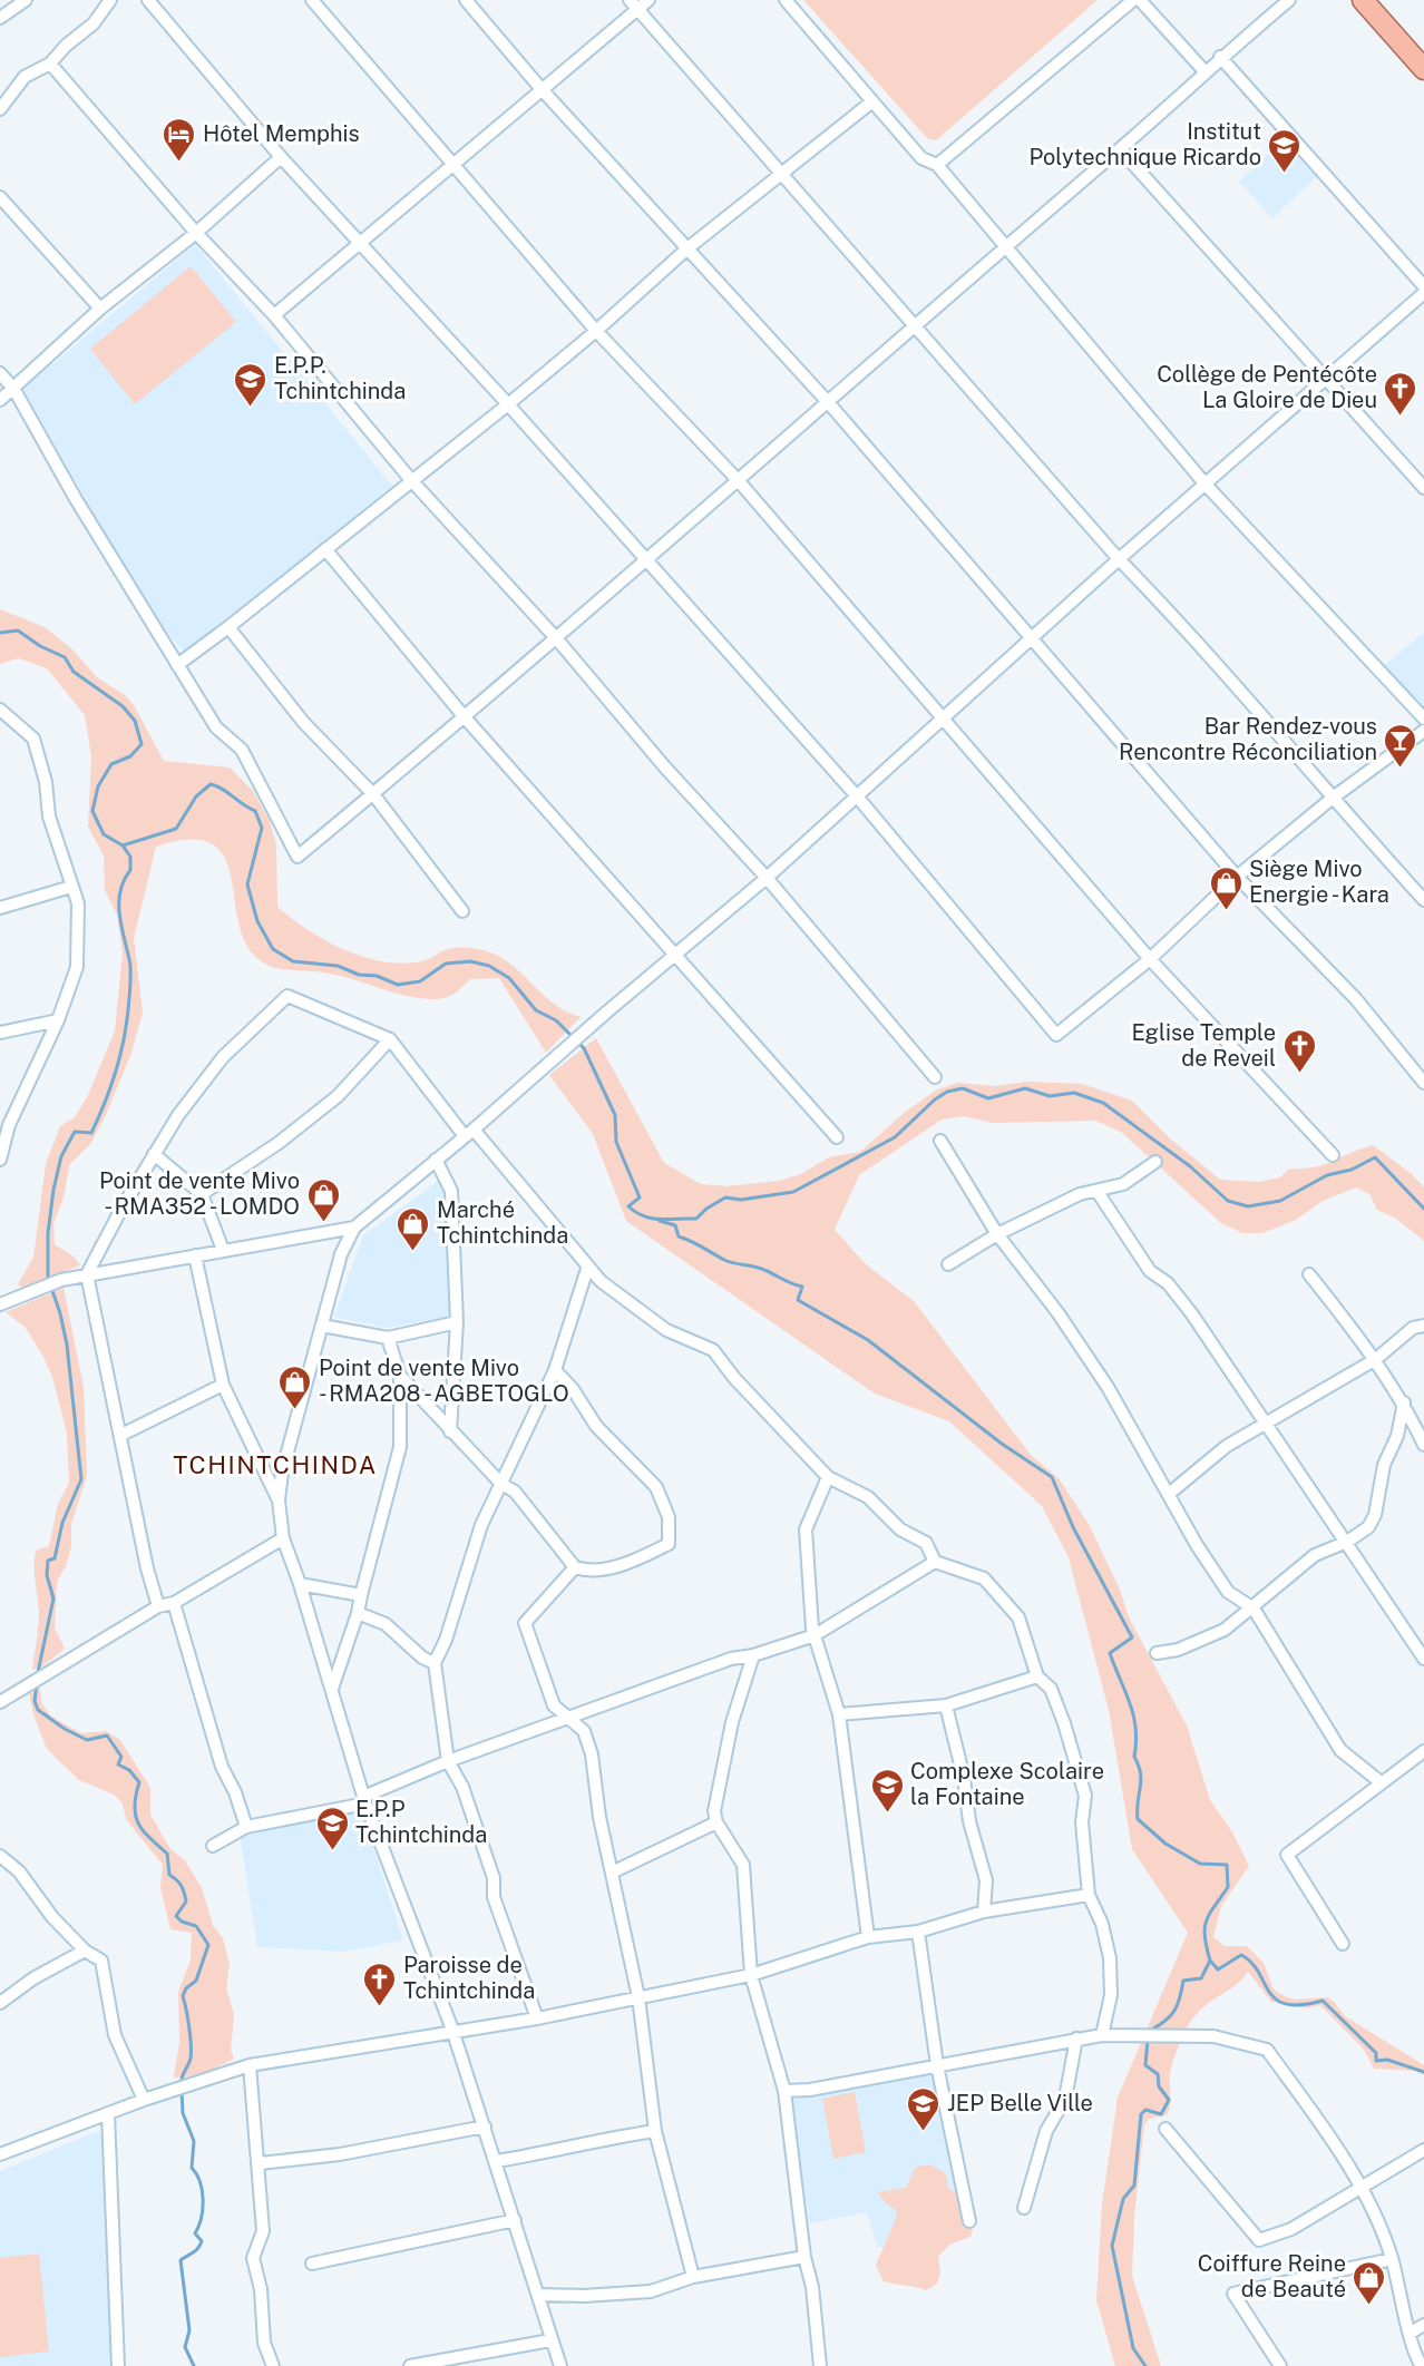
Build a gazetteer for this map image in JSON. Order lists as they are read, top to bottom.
{
  "districts": ["TCHINTCHINDA"],
  "places": {
    "hotel": ["Hôtel Memphis"],
    "school or university": [
      "Institut Polytechnique Ricardo",
      "E.P.P. Tchintchinda",
      "Complexe Scolaire la Fontaine",
      "E.P.P Tchintchinda",
      "JEP Belle Ville"
    ],
    "church": ["Collège de Pentécôte La Gloire de Dieu", "Eglise Temple de Reveil", "Paroisse de Tchintchinda"],
    "bar": ["Bar Rendez-vous Rencontre Réconciliation"],
    "shop": [
      "Siège Mivo Energie - Kara",
      "Point de vente Mivo - RMA352 - LOMDO",
      "Marché Tchintchinda",
      "Point de vente Mivo - RMA208 - AGBETOGLO",
      "Coiffure Reine de Beauté"
    ]
  }
}
